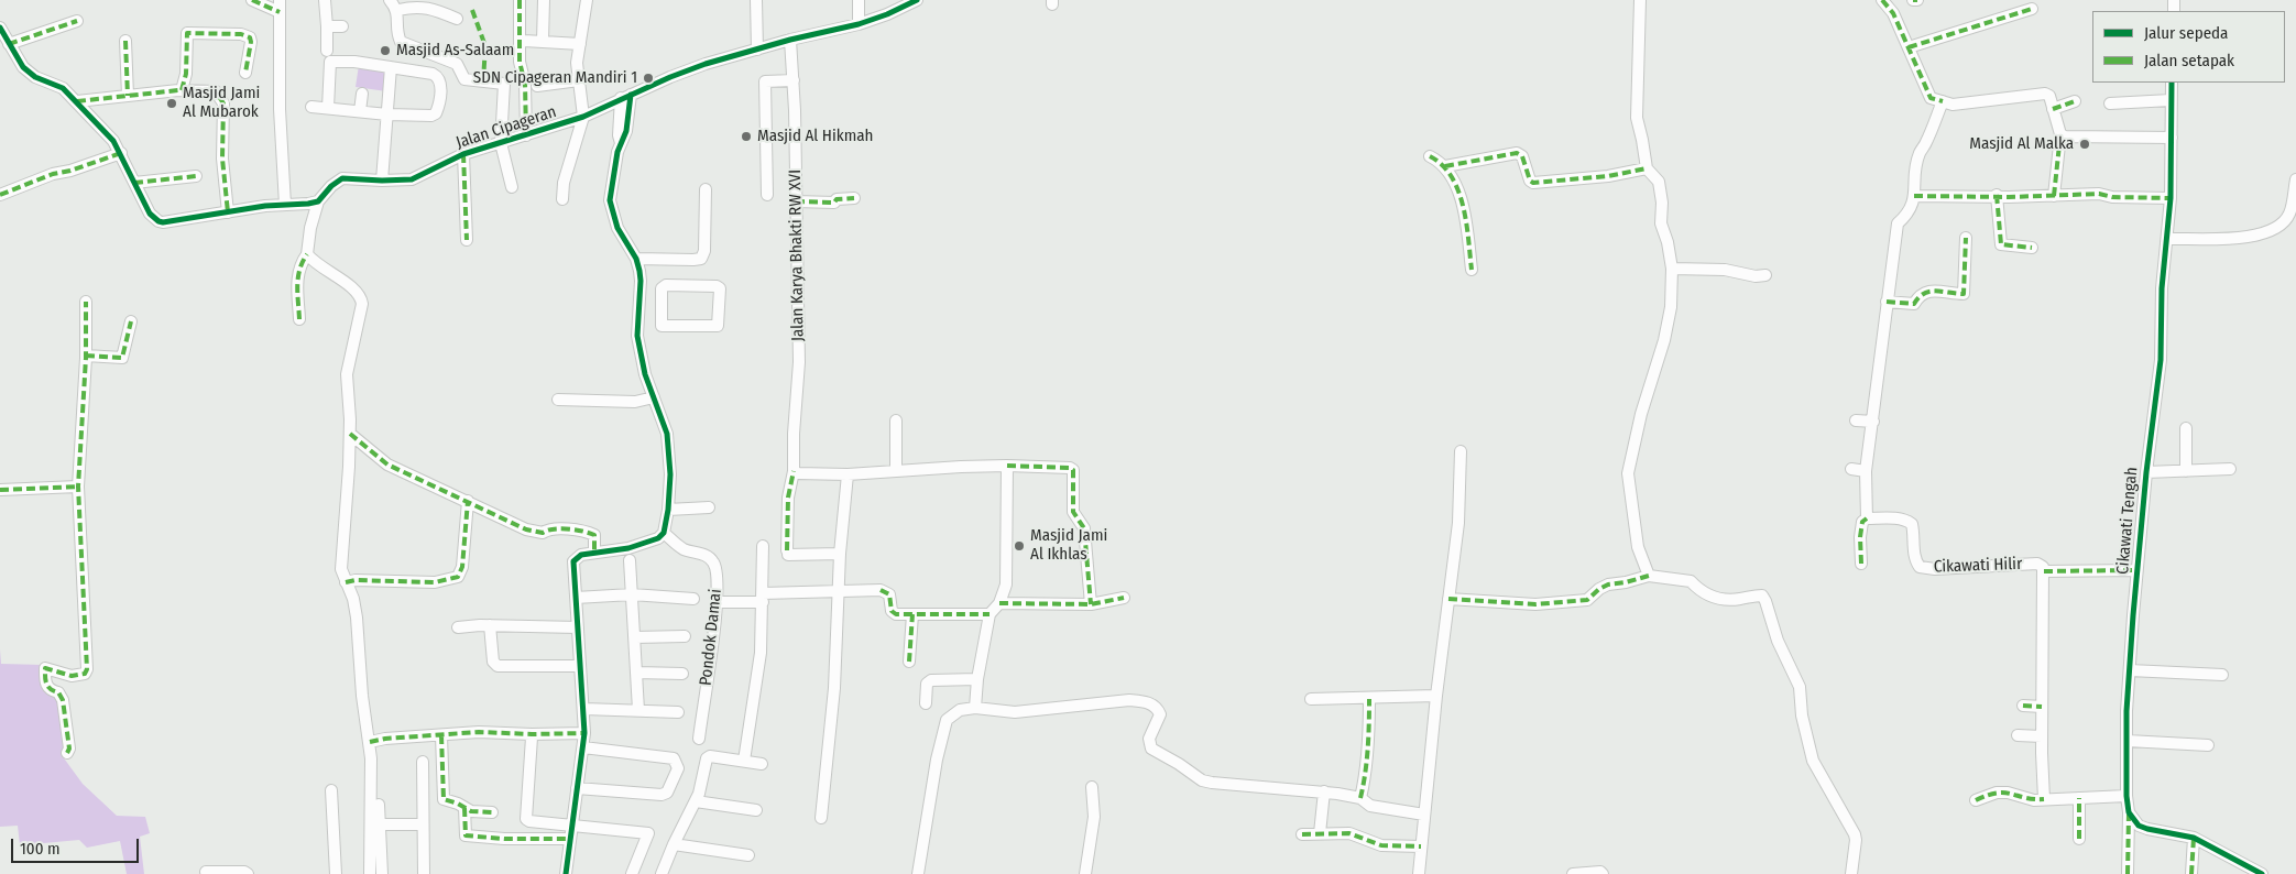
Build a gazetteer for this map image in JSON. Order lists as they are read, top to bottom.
{
  "streets": {
    "street": [
      "Jalan Cipageran",
      "Jalan Karya Bhakti RW XVI",
      "Cikawati Tengah",
      "Cikawati Hilir",
      "Pondok Damai"
    ]
  },
  "crossings": [
    ["Jalan Cipageran", "Jalan Karya Bhakti RW XVI"]
  ],
  "places": [
    "Masjid As-Salaam",
    "SDN Cipageran Mandiri 1",
    "Masjid Jami Al Mubarok",
    "Masjid Al Hikmah",
    "Masjid Al Malka",
    "Masjid Jami Al Ikhlas"
  ],
  "legend": ["Jalur sepeda", "Jalan setapak"],
  "scale_bar": "100 m"
}
